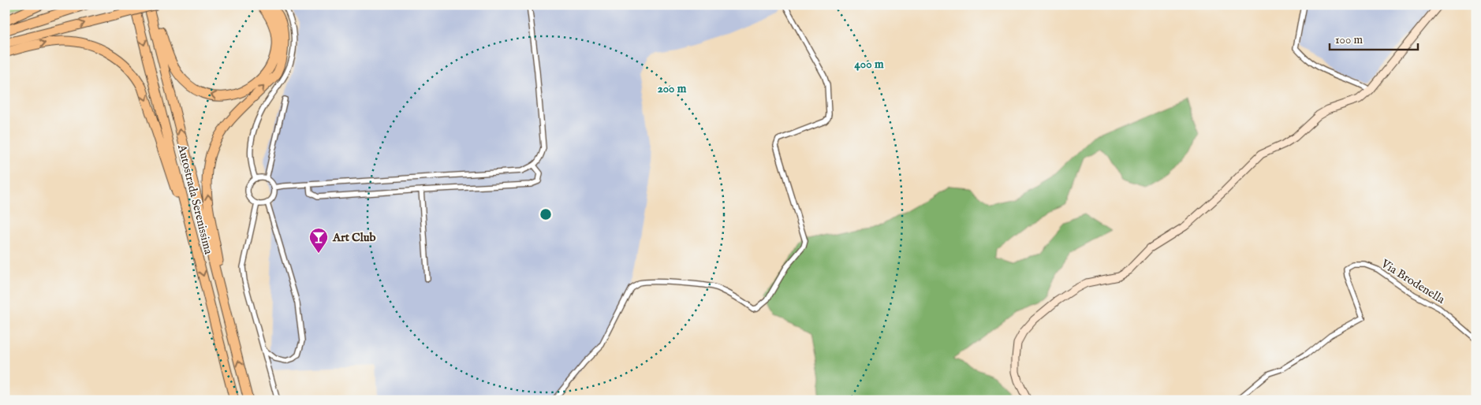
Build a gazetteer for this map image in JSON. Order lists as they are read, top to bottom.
{
  "streets": {
    "highway": ["Autostrada Serenissima"],
    "street": ["Via Brodenella"]
  },
  "places": {
    "bar": ["Art Club"]
  },
  "scale_bar": "100 m",
  "rings": ["400 m", "200 m"]
}
